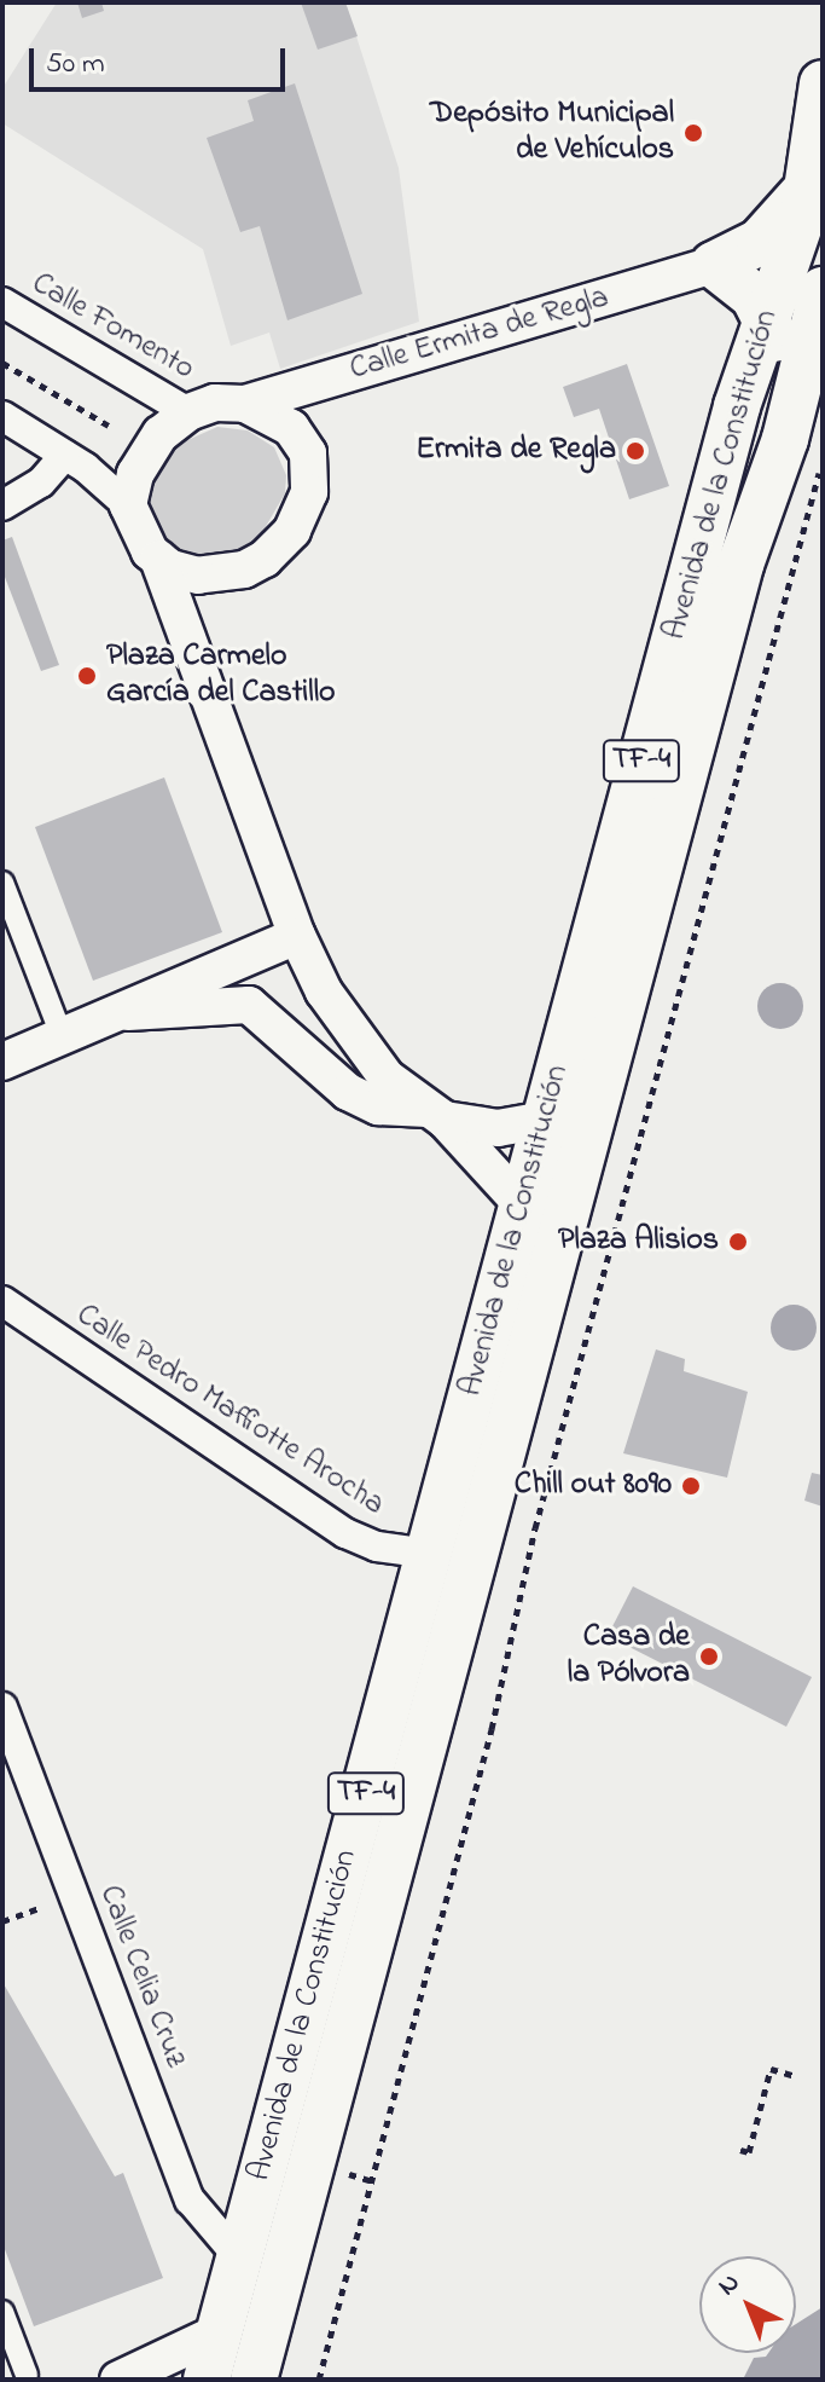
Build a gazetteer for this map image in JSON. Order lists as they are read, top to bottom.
{
  "streets": {
    "main road": ["Avenida de la Constitución", "TF-4"],
    "street": [
      "Calle Fomento",
      "Calle Ermita de Regla",
      "Calle Pedro Maffiotte Arocha",
      "Calle Celia Cruz"
    ]
  },
  "crossings": [
    ["Calle Fomento", "Calle Ermita de Regla"],
    ["Avenida de la Constitución", "Calle Pedro Maffiotte Arocha"],
    ["Avenida de la Constitución", "Calle Celia Cruz"]
  ],
  "places": [
    "Depósito Municipal de Vehículos",
    "Ermita de Regla",
    "Plaza Carmelo García del Castillo",
    "Plaza Alisios",
    "Chill out 8090",
    "Casa de la Pólvora"
  ],
  "scale_bar": "50 m",
  "north": "top left"
}
